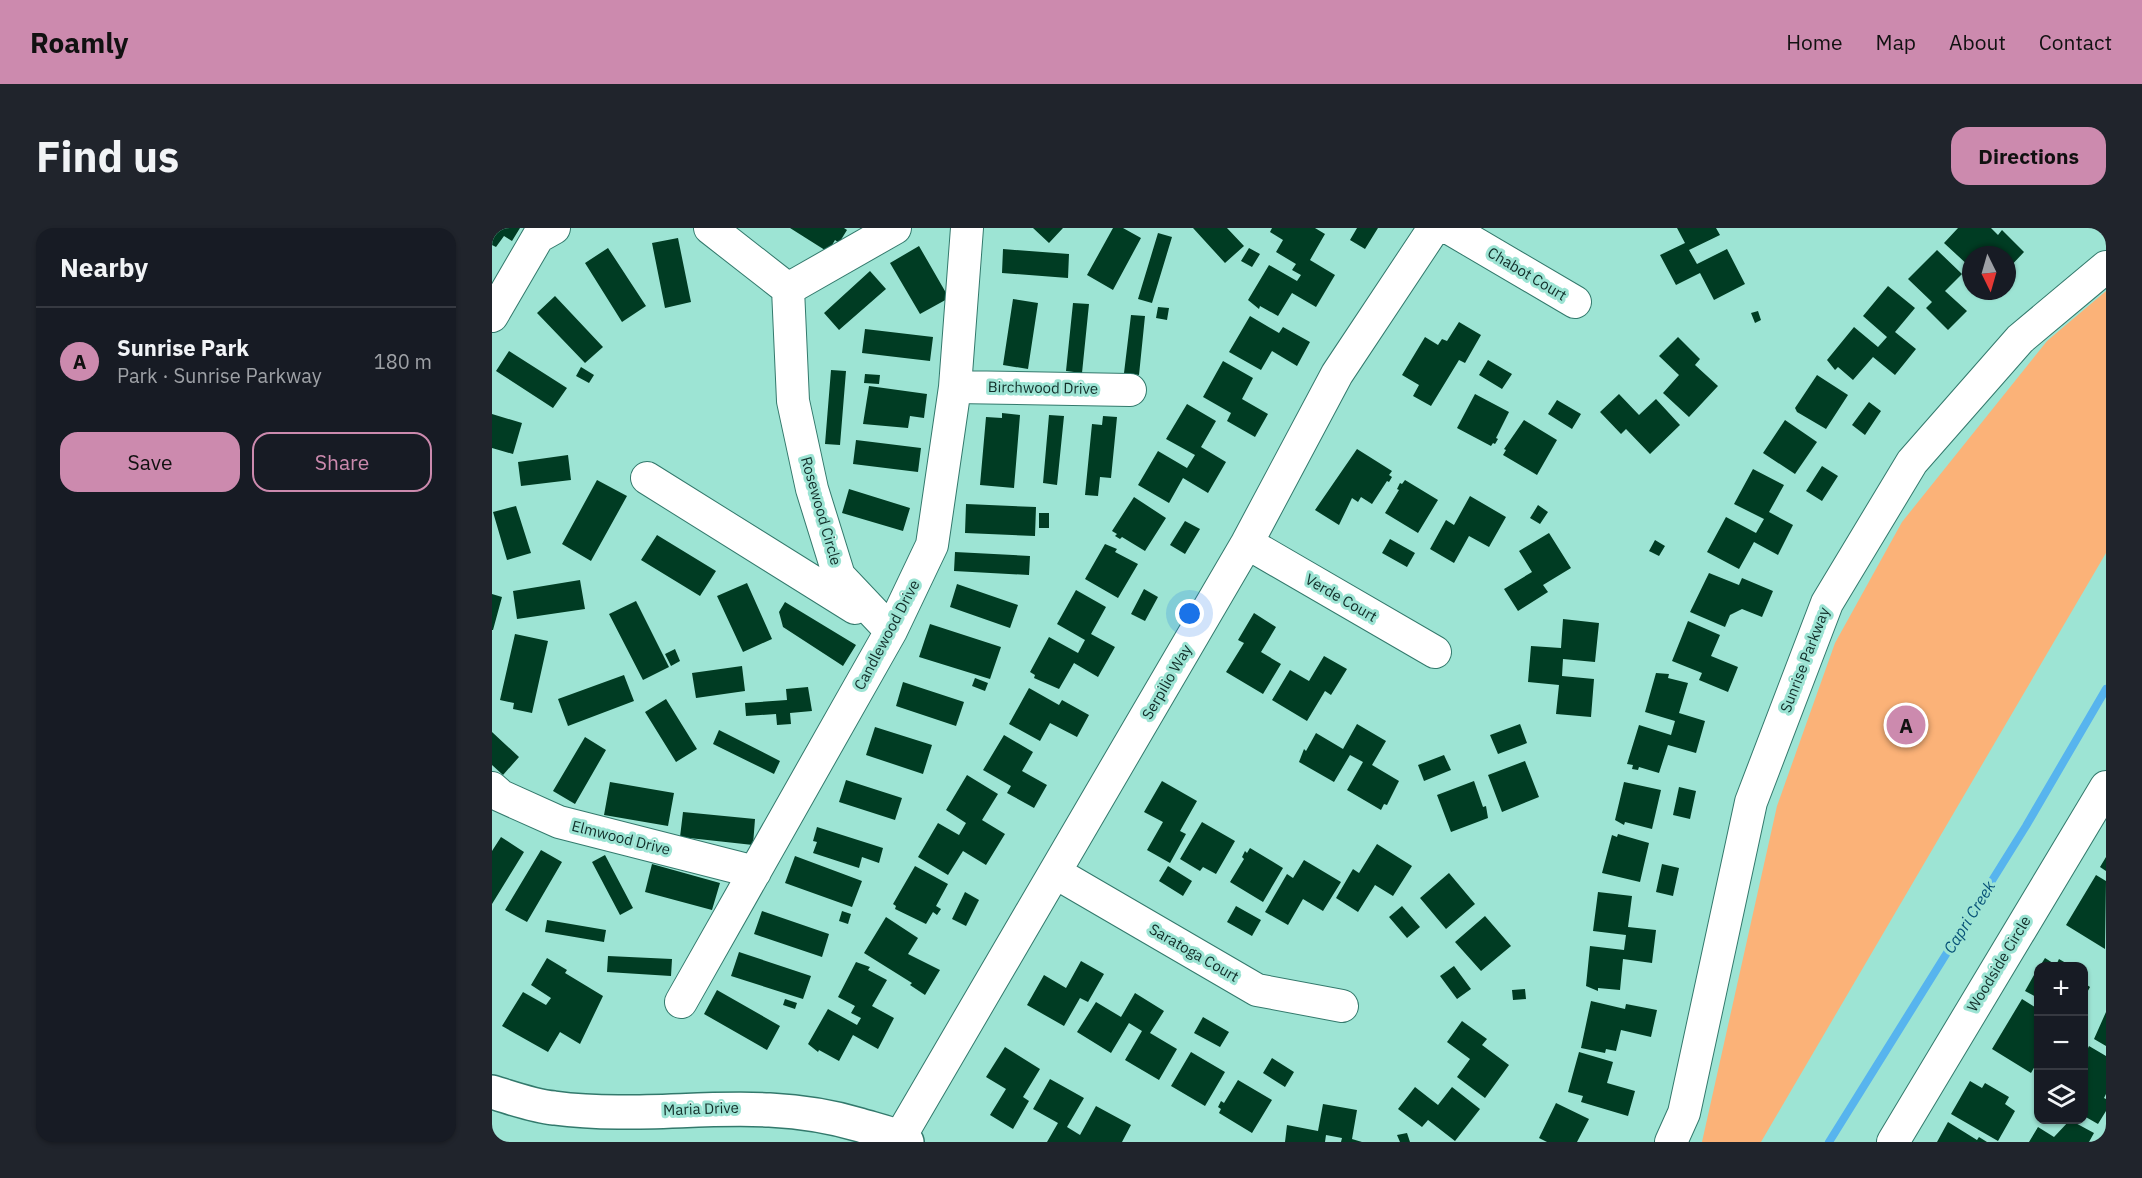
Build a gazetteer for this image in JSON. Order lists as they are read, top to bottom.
{
  "streets": {
    "street": [
      "Chabot Court",
      "Birchwood Drive",
      "Rosewood Circle",
      "Verde Court",
      "Candlewood Drive",
      "Sunrise Parkway",
      "Serpilio Way",
      "Elmwood Drive",
      "Saratoga Court",
      "Woodside Circle",
      "Maria Drive"
    ]
  },
  "crossings": [
    ["Birchwood Drive", "Candlewood Drive"],
    ["Rosewood Circle", "Candlewood Drive"],
    ["Verde Court", "Serpilio Way"],
    ["Candlewood Drive", "Elmwood Drive"],
    ["Serpilio Way", "Saratoga Court"],
    ["Serpilio Way", "Maria Drive"]
  ],
  "water": ["Capri Creek"],
  "north": "bottom",
  "page": {
    "header": "Roamly",
    "nav": [
      "Home",
      "Map",
      "About",
      "Contact"
    ],
    "buttons": [
      "Directions",
      ["Save", "Share"]
    ],
    "title": "Find us",
    "heading": "Nearby",
    "list": [
      {
        "mark": "A",
        "name": "Sunrise Park",
        "note": "Park · Sunrise Parkway",
        "value": "180 m"
      }
    ],
    "pins": "A",
    "map_buttons": ["+", "−"]
  }
}
